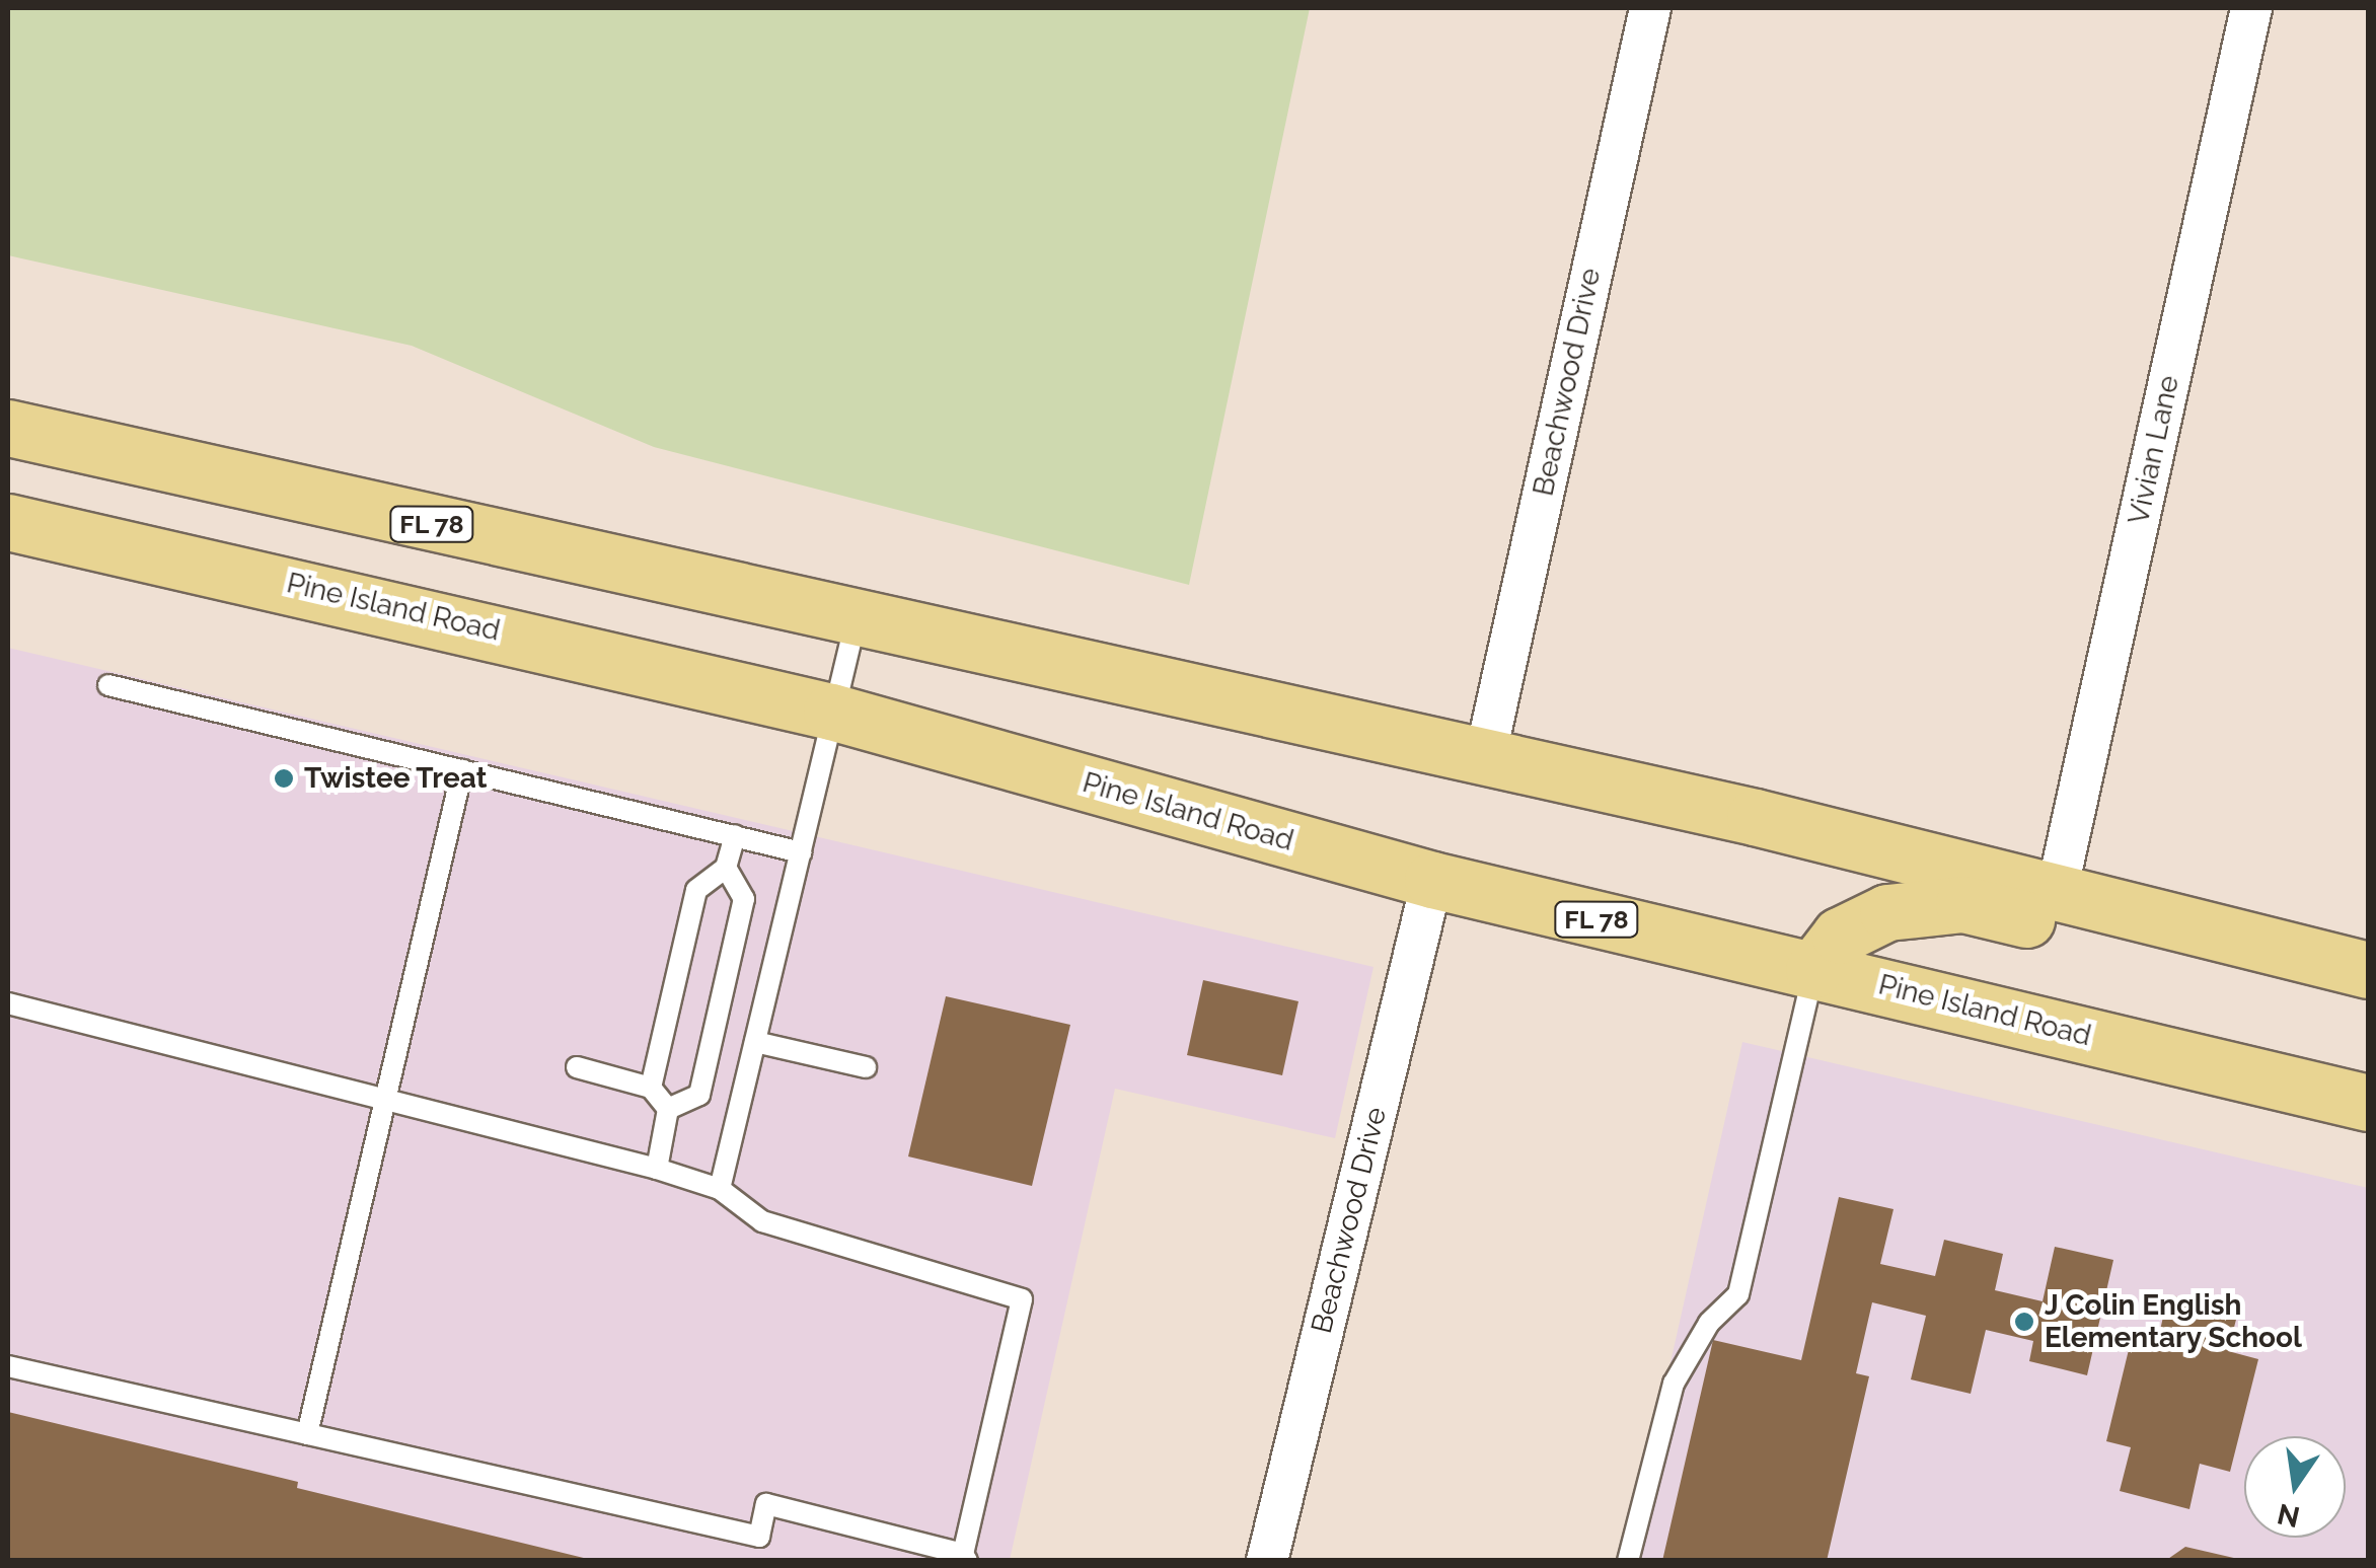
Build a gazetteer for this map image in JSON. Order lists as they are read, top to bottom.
{
  "streets": {
    "main road": ["FL 78", "Pine Island Road"],
    "street": ["Beachwood Drive", "Vivian Lane"]
  },
  "crossings": [
    ["Beachwood Drive", "FL 78"],
    ["Beachwood Drive", "Pine Island Road"],
    ["Vivian Lane", "FL 78"]
  ],
  "places": ["Twistee Treat", "J Colin English Elementary School"],
  "north": "bottom"
}
